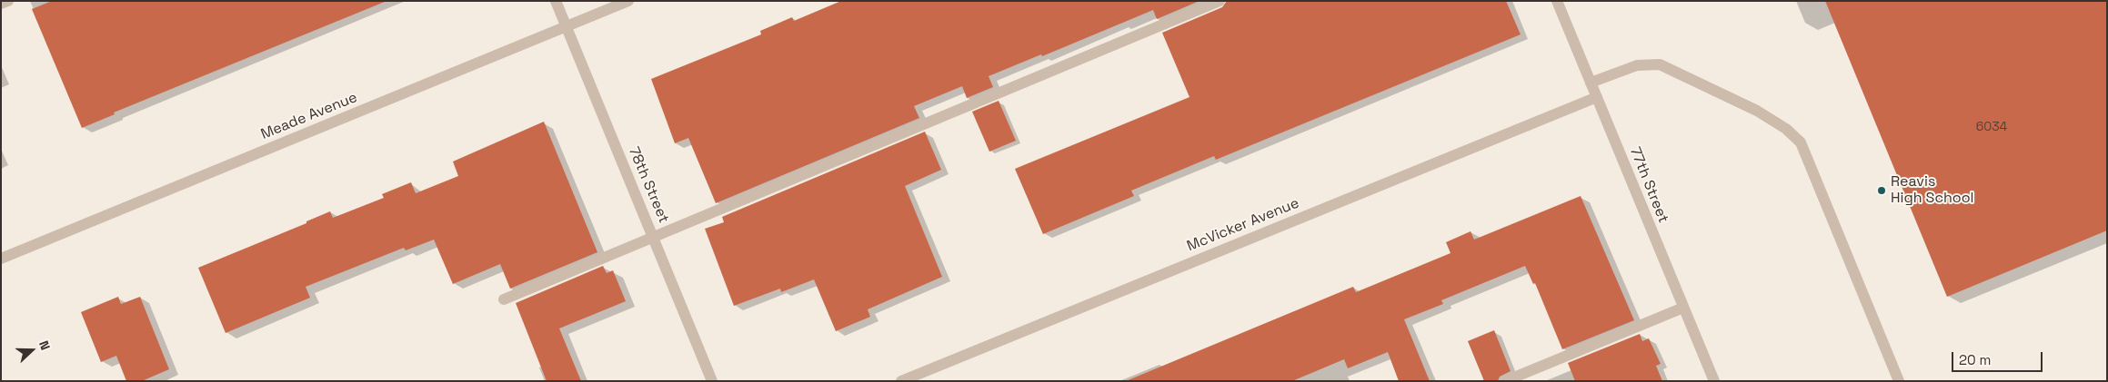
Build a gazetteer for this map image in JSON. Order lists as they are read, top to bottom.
{
  "streets": {
    "street": [
      "Meade Avenue",
      "78th Street",
      "77th Street",
      "McVicker Avenue"
    ]
  },
  "crossings": [
    ["Meade Avenue", "78th Street"],
    ["77th Street", "McVicker Avenue"]
  ],
  "places": ["Reavis High School"],
  "house_numbers": ["6034"],
  "scale_bar": "20 m",
  "north": "right"
}
